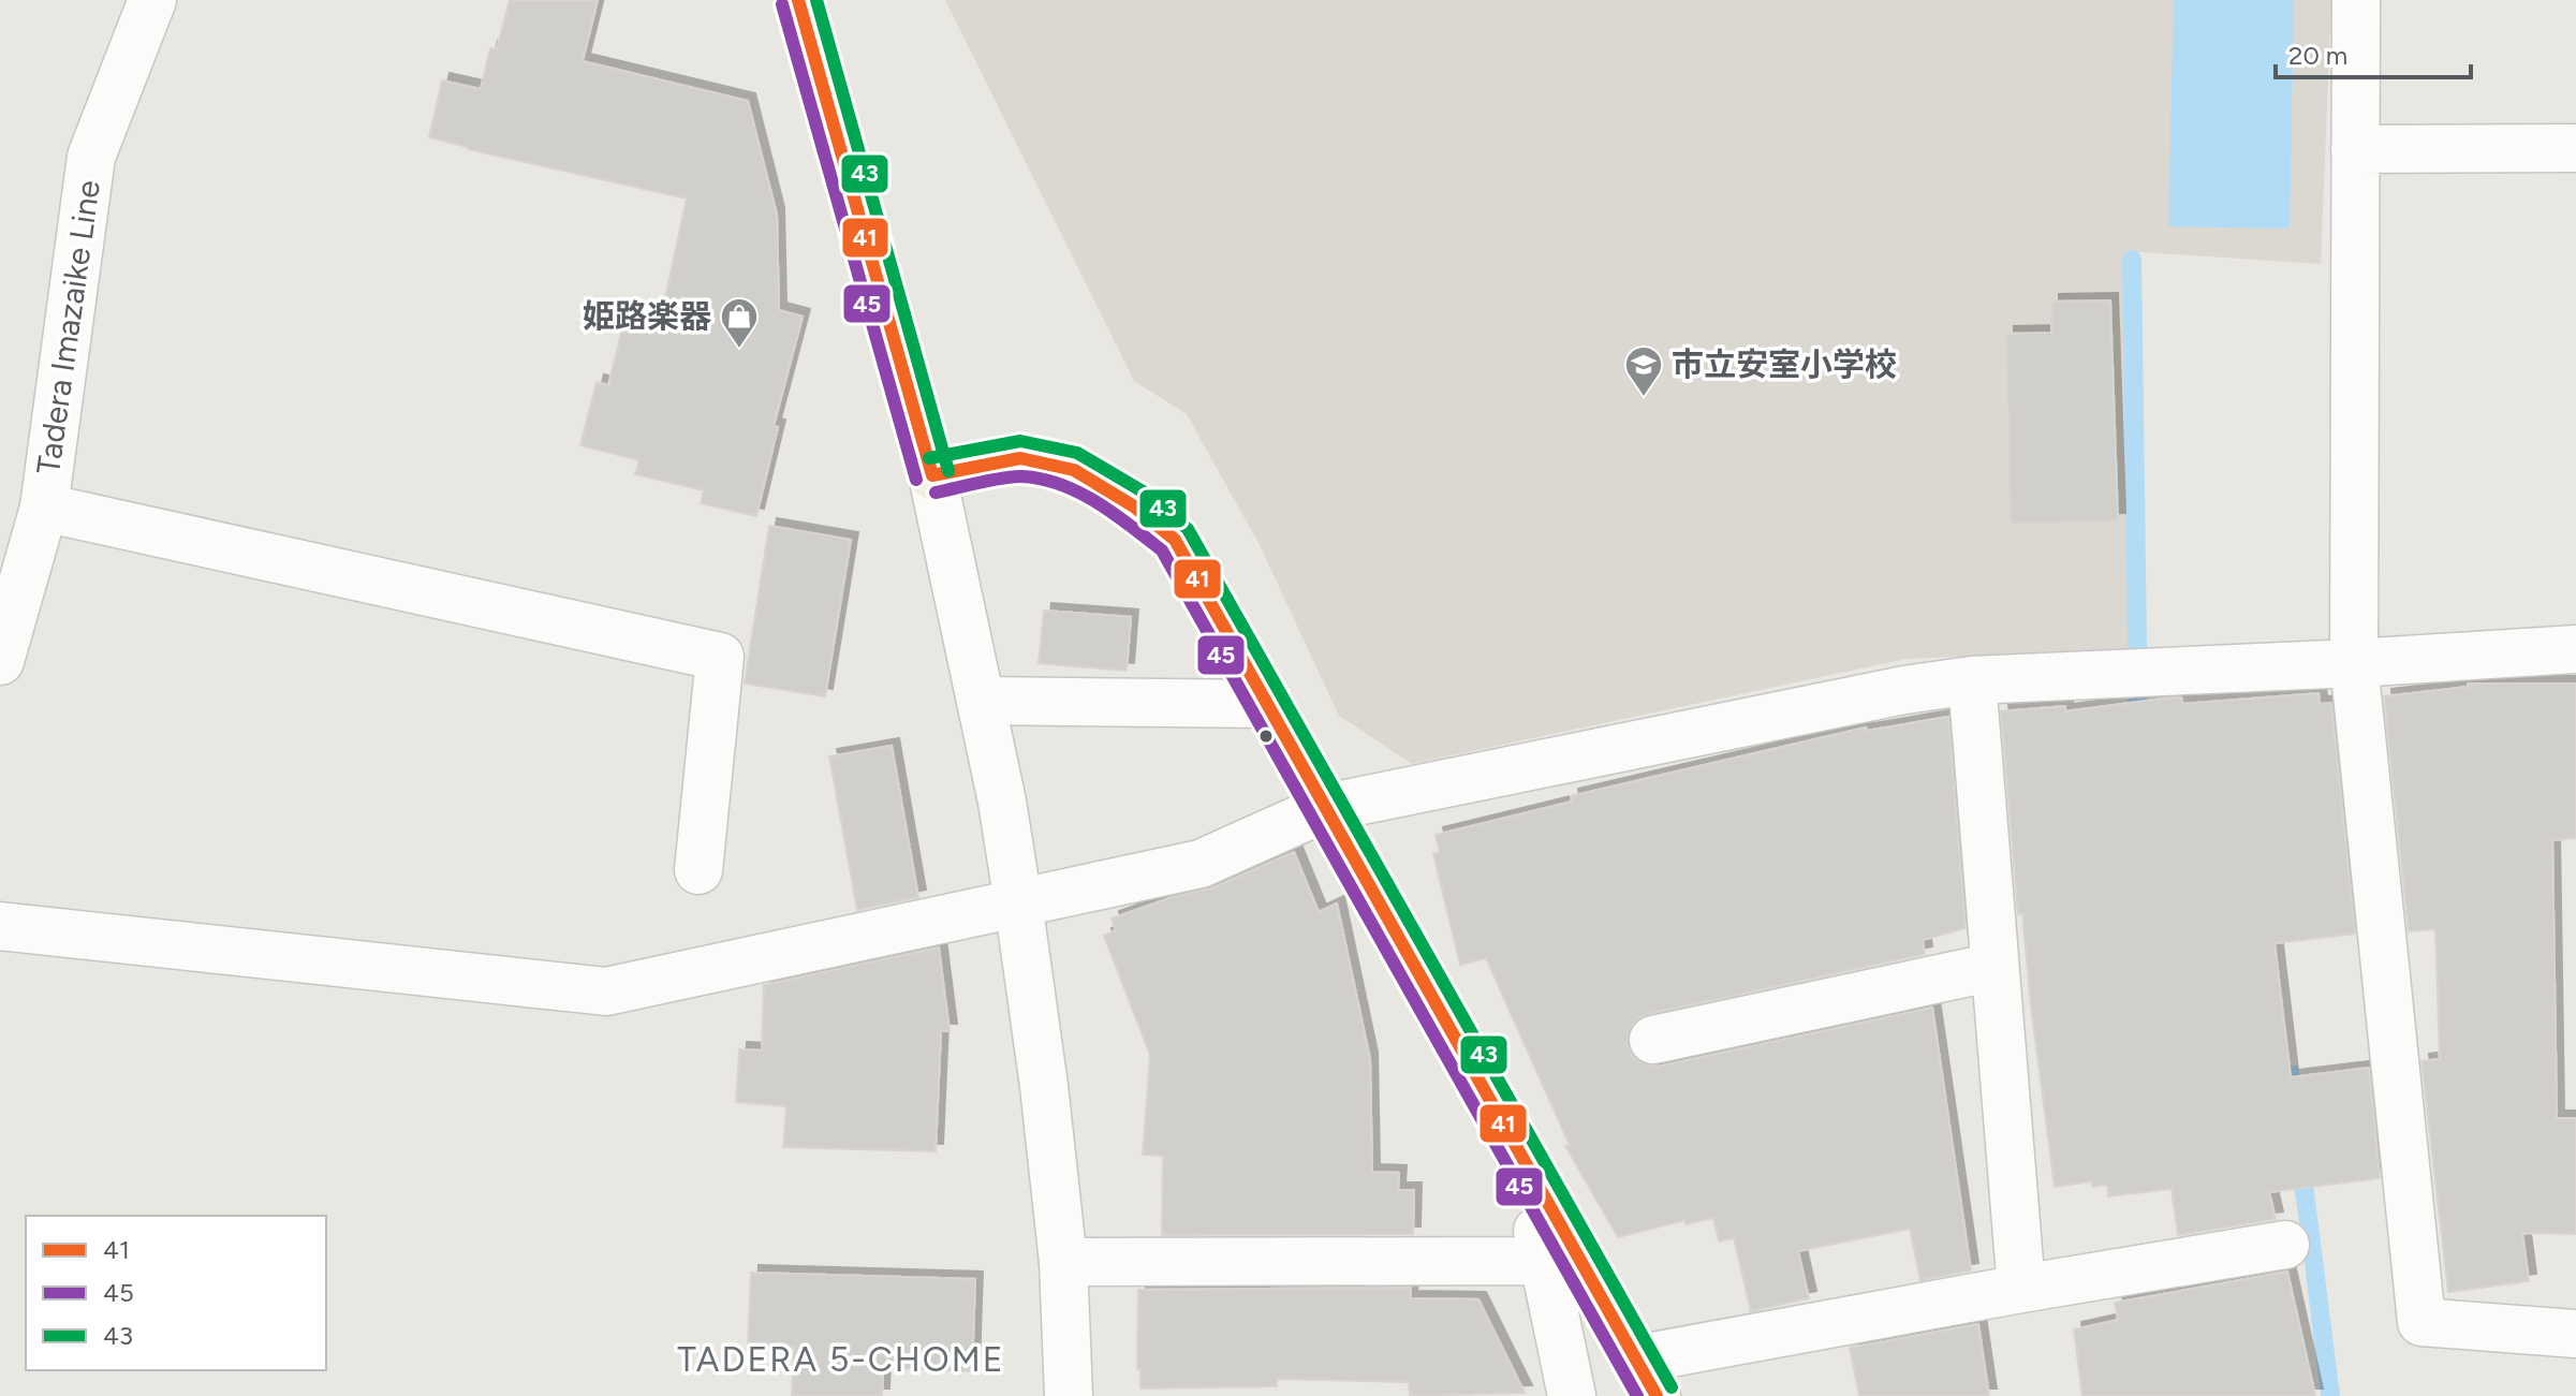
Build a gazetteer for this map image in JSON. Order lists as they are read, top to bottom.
{
  "streets": {
    "street": ["Tadera Imazaike Line"]
  },
  "districts": ["TADERA 5-CHOME"],
  "places": {
    "shop": ["姫路楽器"],
    "school or university": ["市立安室小学校"]
  },
  "lines": ["transit line 41", "transit line 43", "transit line 45"],
  "legend": ["41", "45", "43"],
  "scale_bar": "20 m"
}
